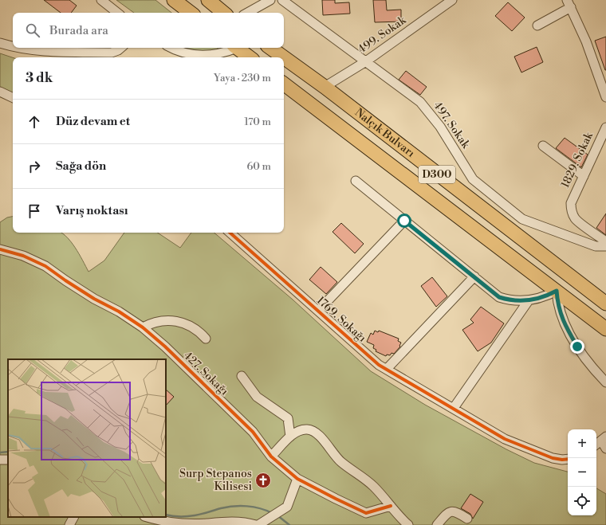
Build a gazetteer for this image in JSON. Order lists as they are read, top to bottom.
{
  "streets": {
    "highway": ["Nalçık Bulvarı", "D300"],
    "street": [
      "499. Sokak",
      "497. Sokak",
      "1829. Sokak",
      "1769. Sokağı",
      "427. Sokağı"
    ]
  },
  "crossings": [
    ["499. Sokak", "497. Sokak"],
    ["499. Sokak", "Nalçık Bulvarı"]
  ],
  "places": {
    "church": ["Surp Stepanos Kilisesi"]
  },
  "page": {
    "search": "Burada ara",
    "heading": ["3 dk", "Yaya · 230 m"],
    "list": [
      ["Düz devam et", "170 m"],
      ["Sağa dön", "60 m"],
      "Varış noktası"
    ],
    "map_buttons": ["+", "−"]
  }
}
